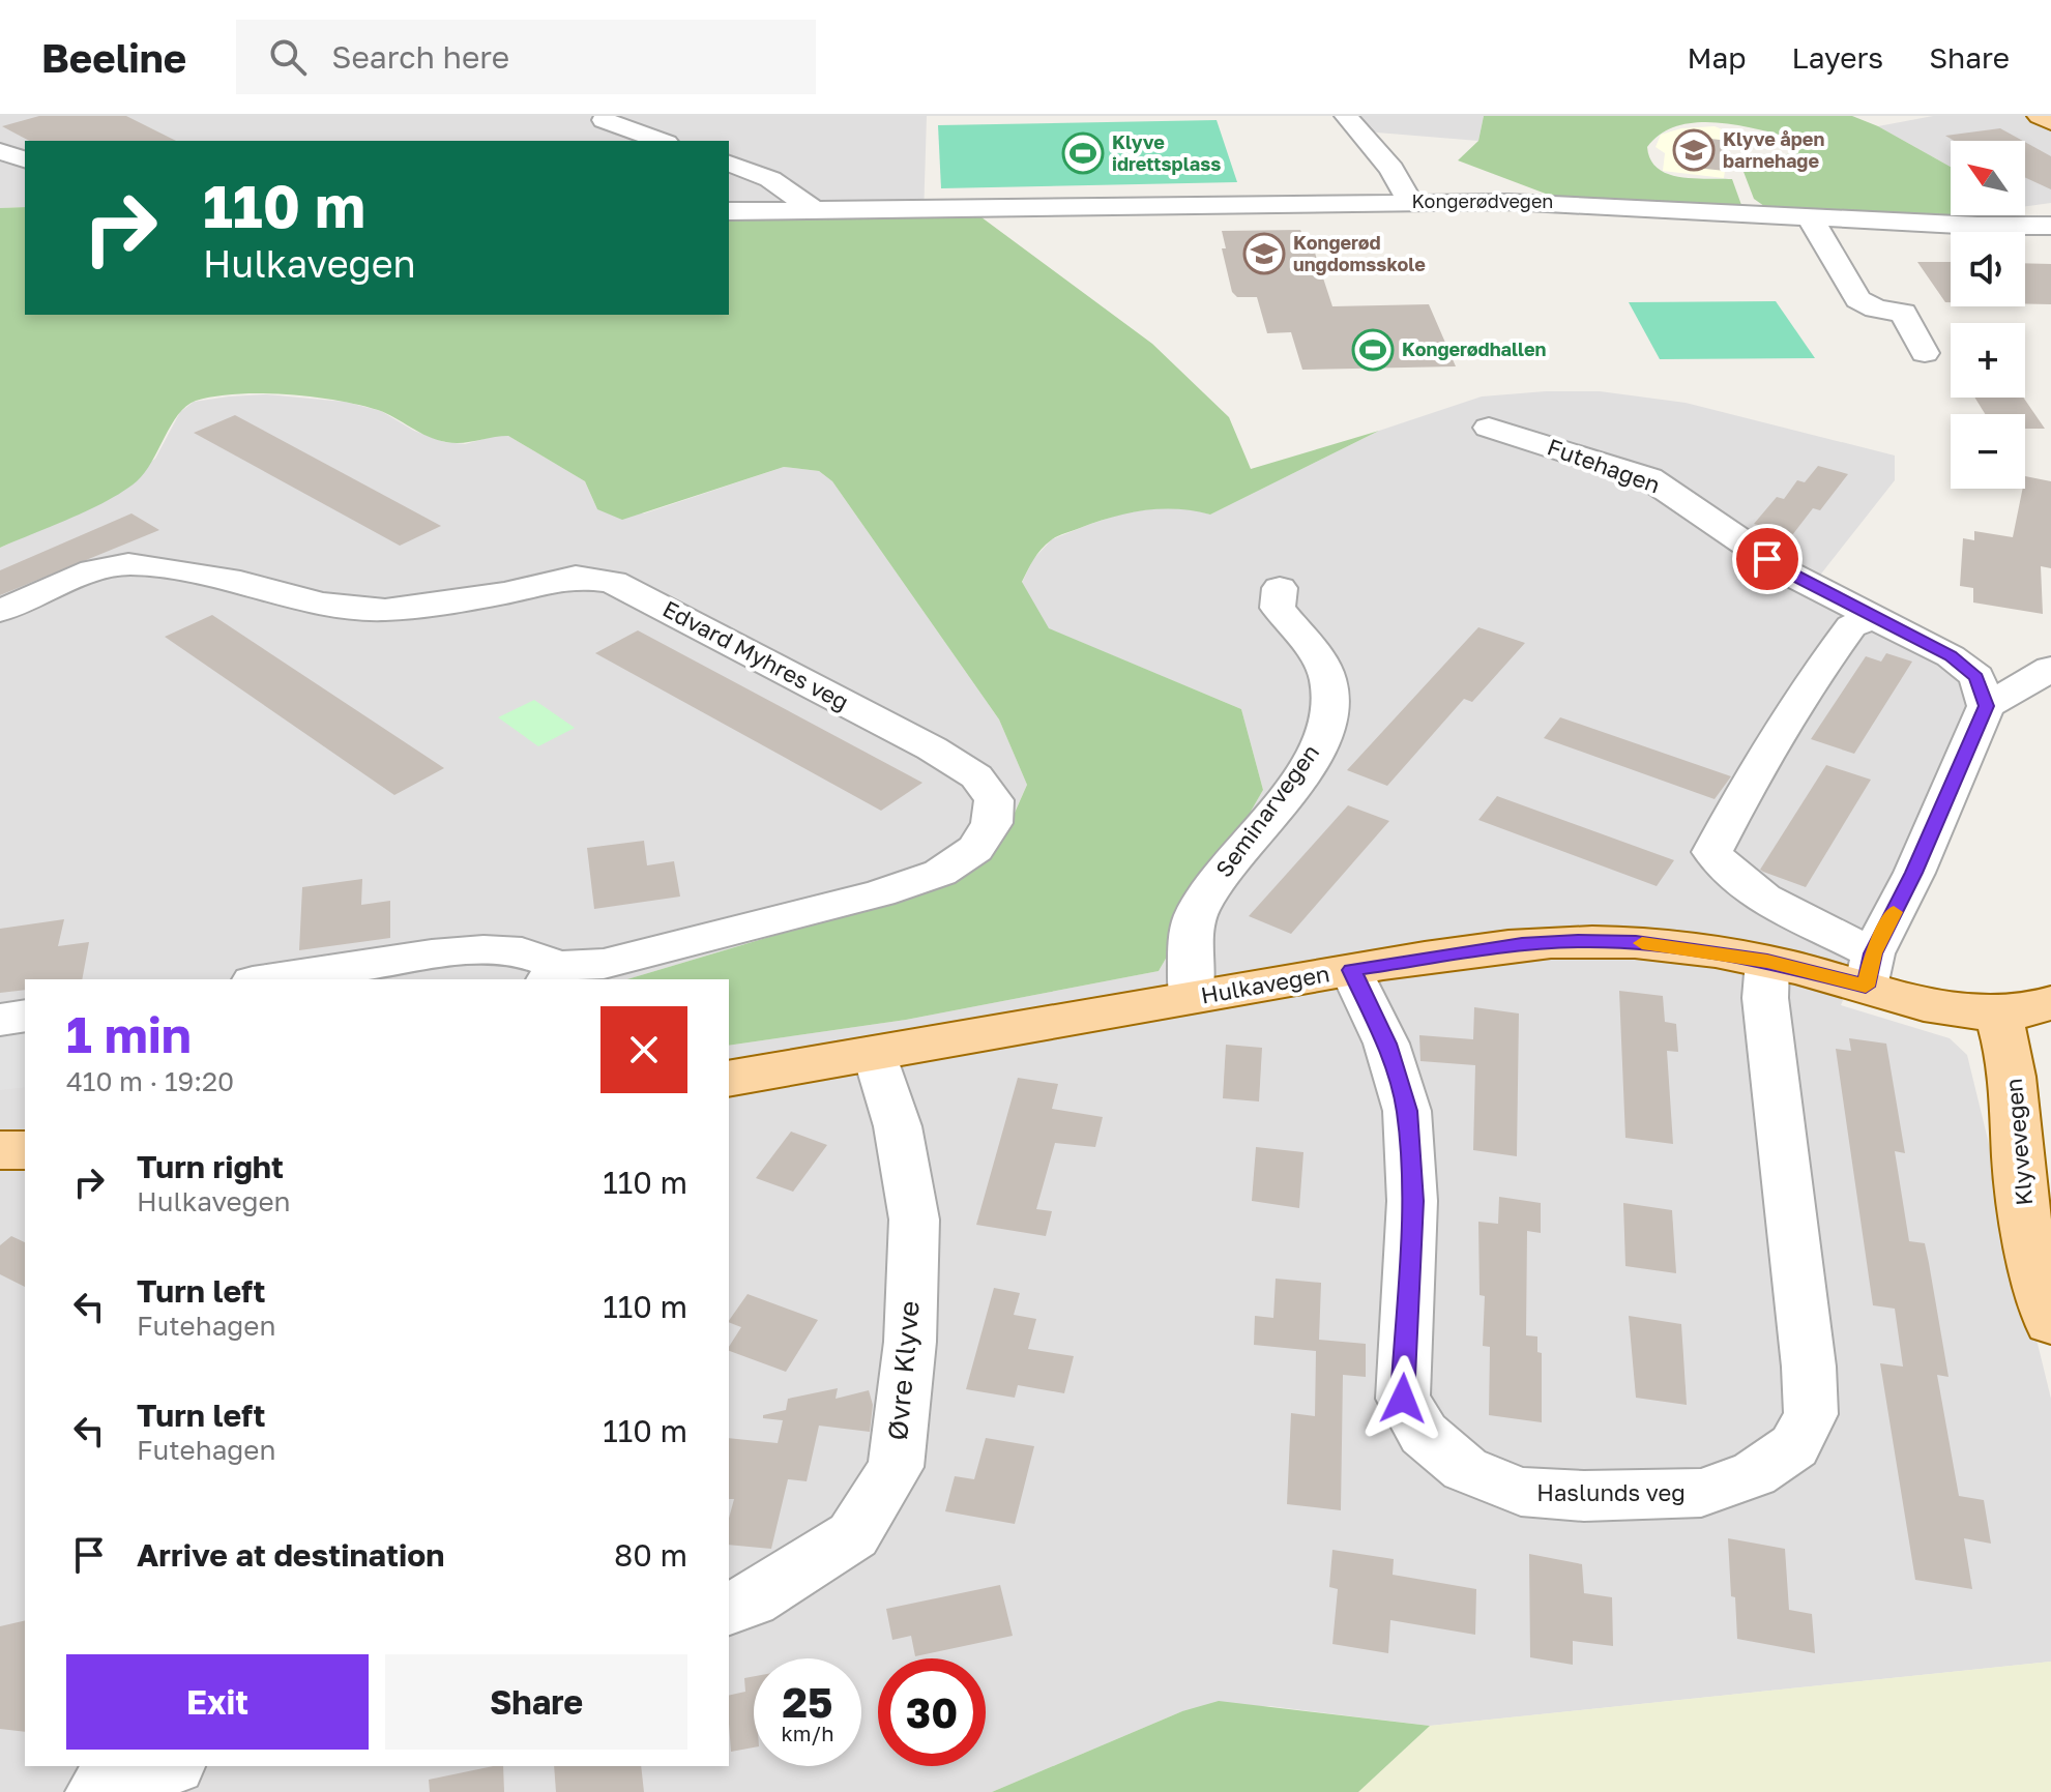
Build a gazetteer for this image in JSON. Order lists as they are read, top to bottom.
{
  "streets": {
    "main road": ["Hulkavegen", "Klyvevegen"],
    "street": [
      "Kongerødvegen",
      "Futehagen",
      "Edvard Myhres veg",
      "Seminarvegen",
      "Øvre Klyve",
      "Haslunds veg"
    ]
  },
  "crossings": [
    ["Seminarvegen", "Hulkavegen"],
    ["Hulkavegen", "Klyvevegen"],
    ["Hulkavegen", "Øvre Klyve"],
    ["Hulkavegen", "Haslunds veg"]
  ],
  "places": {
    "school or university": ["Klyve åpen barnehage", "Kongerød ungdomsskole"],
    "sports": ["Klyve idrettsplass", "Kongerødhallen"]
  },
  "north": "top left",
  "page": {
    "header": "Beeline",
    "search": "Search here",
    "nav": ["Map", "Layers", "Share"],
    "map_buttons": ["+", "−"],
    "turn": ["110 m", "Hulkavegen"],
    "heading": ["1 min", "410 m · 19:20"],
    "list": [
      {
        "name": "Turn right",
        "note": "Hulkavegen",
        "value": "110 m"
      },
      {
        "name": "Turn left",
        "note": "Futehagen",
        "value": "110 m"
      },
      {
        "name": "Turn left",
        "note": "Futehagen",
        "value": "110 m"
      },
      {
        "name": "Arrive at destination",
        "value": "80 m"
      }
    ],
    "buttons": ["Exit", "Share"],
    "speed": "25 km/h",
    "limit": "30"
  }
}
